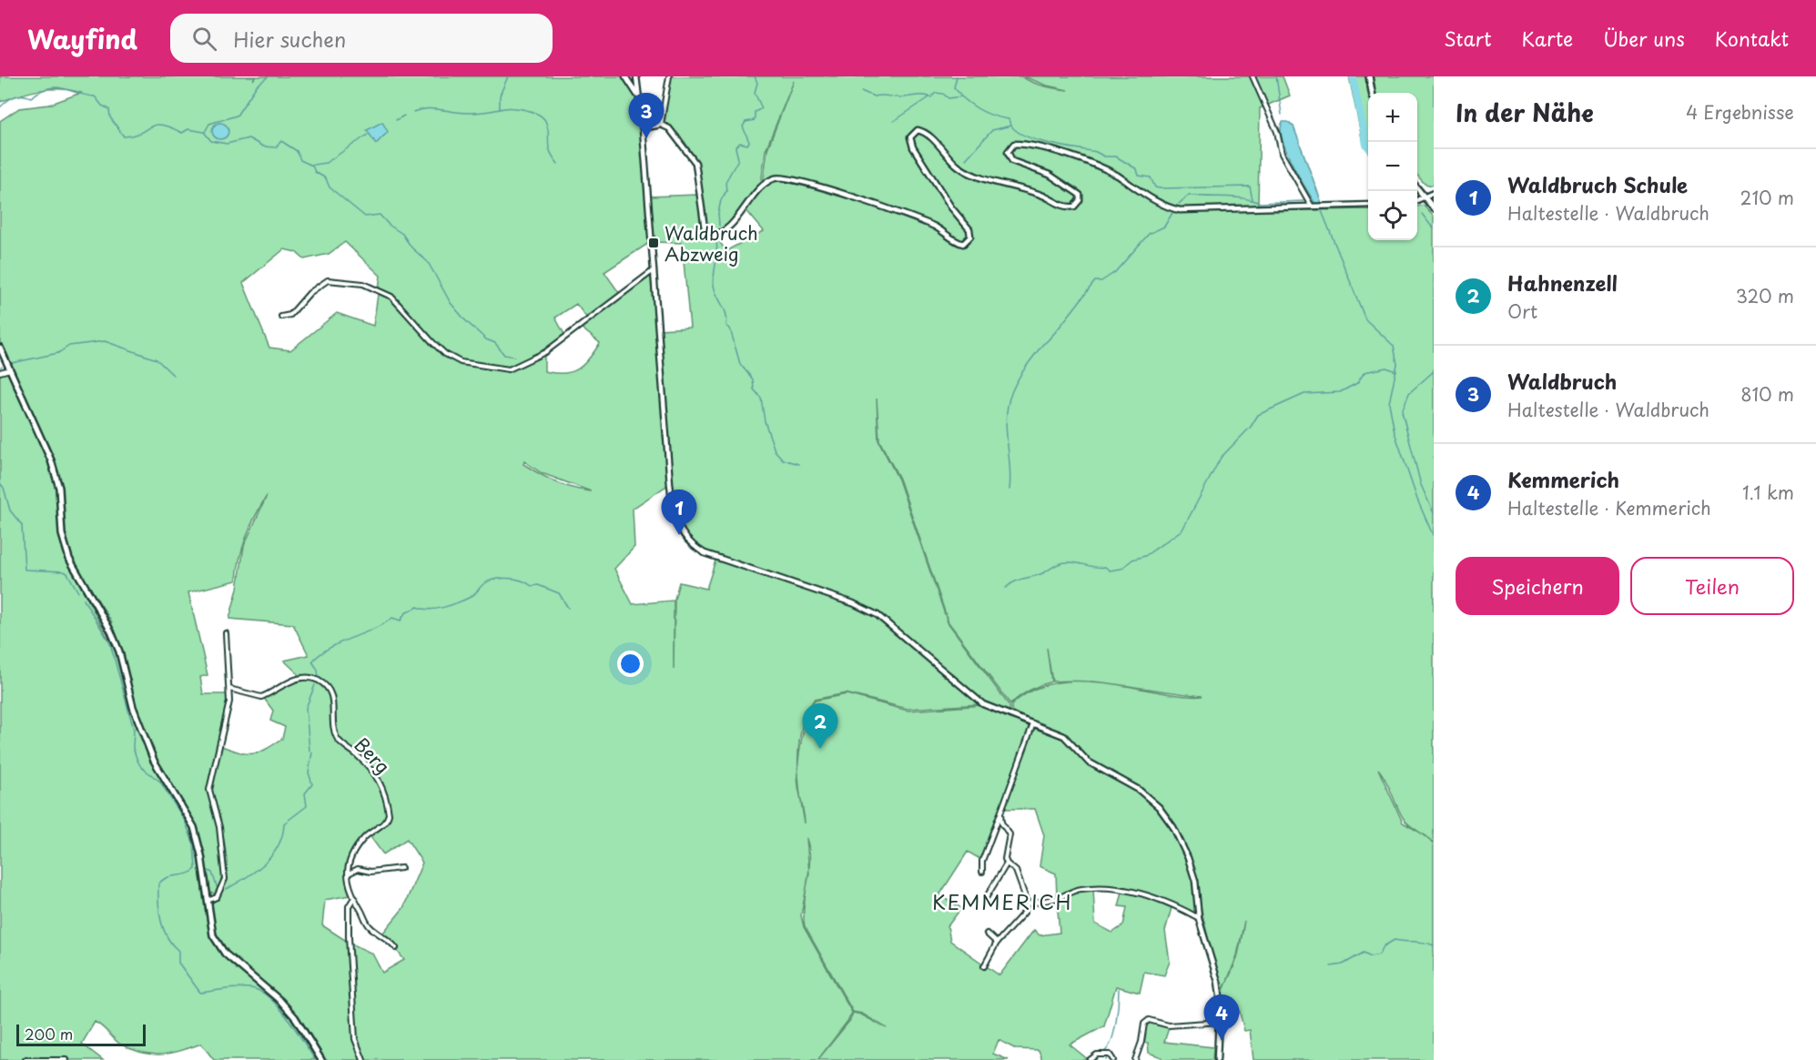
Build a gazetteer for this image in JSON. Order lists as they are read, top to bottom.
{
  "streets": {
    "street": ["Berg"]
  },
  "districts": ["KEMMERICH"],
  "places": {
    "transit": ["Waldbruch Abzweig"]
  },
  "scale_bar": "200 m",
  "page": {
    "header": "Wayfind",
    "search": "Hier suchen",
    "nav": [
      "Start",
      "Karte",
      "Über uns",
      "Kontakt"
    ],
    "heading": ["In der Nähe", "4 Ergebnisse"],
    "map_buttons": ["+", "−"],
    "pins": [
      "3",
      "1",
      "2",
      "4"
    ],
    "list": [
      {
        "mark": "1",
        "name": "Waldbruch Schule",
        "note": "Haltestelle · Waldbruch",
        "value": "210 m"
      },
      {
        "mark": "2",
        "name": "Hahnenzell",
        "note": "Ort",
        "value": "320 m"
      },
      {
        "mark": "3",
        "name": "Waldbruch",
        "note": "Haltestelle · Waldbruch",
        "value": "810 m"
      },
      {
        "mark": "4",
        "name": "Kemmerich",
        "note": "Haltestelle · Kemmerich",
        "value": "1.1 km"
      }
    ],
    "buttons": ["Speichern", "Teilen"],
    "scale": "200 m"
  }
}
